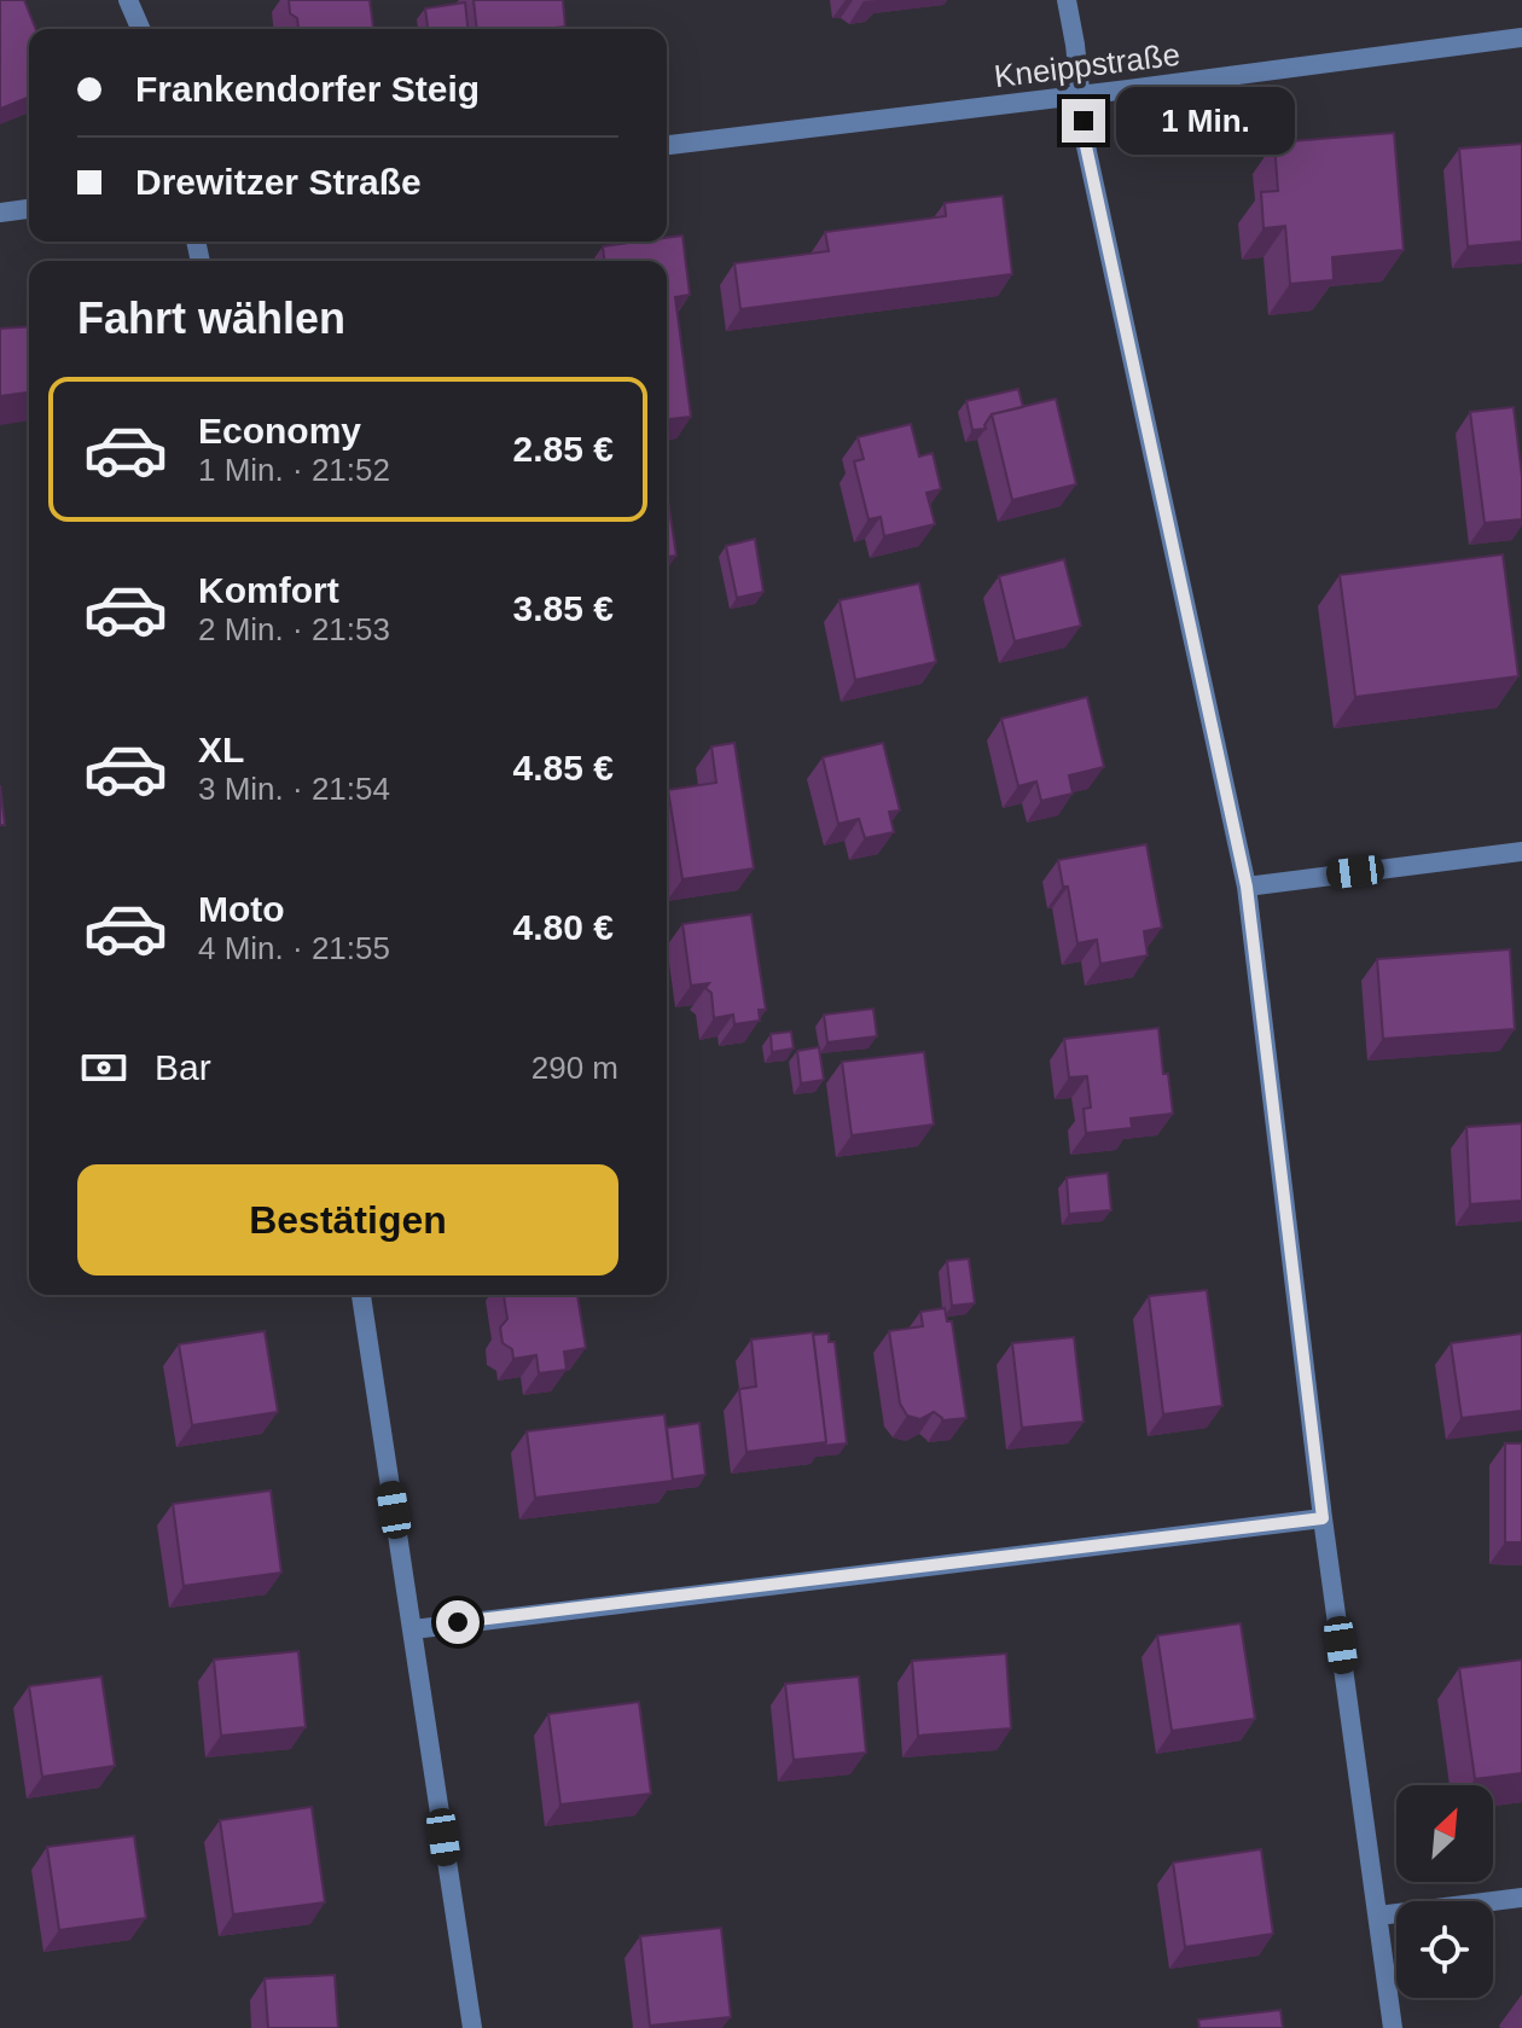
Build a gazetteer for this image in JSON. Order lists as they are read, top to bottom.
{
  "streets": {
    "street": ["Kneippstraße"]
  },
  "north": "top right",
  "page": {
    "banner": ["Frankendorfer Steig", "Drewitzer Straße"],
    "bubble": "1 Min.",
    "heading": "Fahrt wählen",
    "list": [
      {
        "name": "Economy",
        "note": "1 Min. · 21:52",
        "value": "2.85 €"
      },
      {
        "name": "Komfort",
        "note": "2 Min. · 21:53",
        "value": "3.85 €"
      },
      {
        "name": "XL",
        "note": "3 Min. · 21:54",
        "value": "4.85 €"
      },
      {
        "name": "Moto",
        "note": "4 Min. · 21:55",
        "value": "4.80 €"
      }
    ],
    "pay": ["Bar", "290 m"],
    "buttons": "Bestätigen"
  }
}
